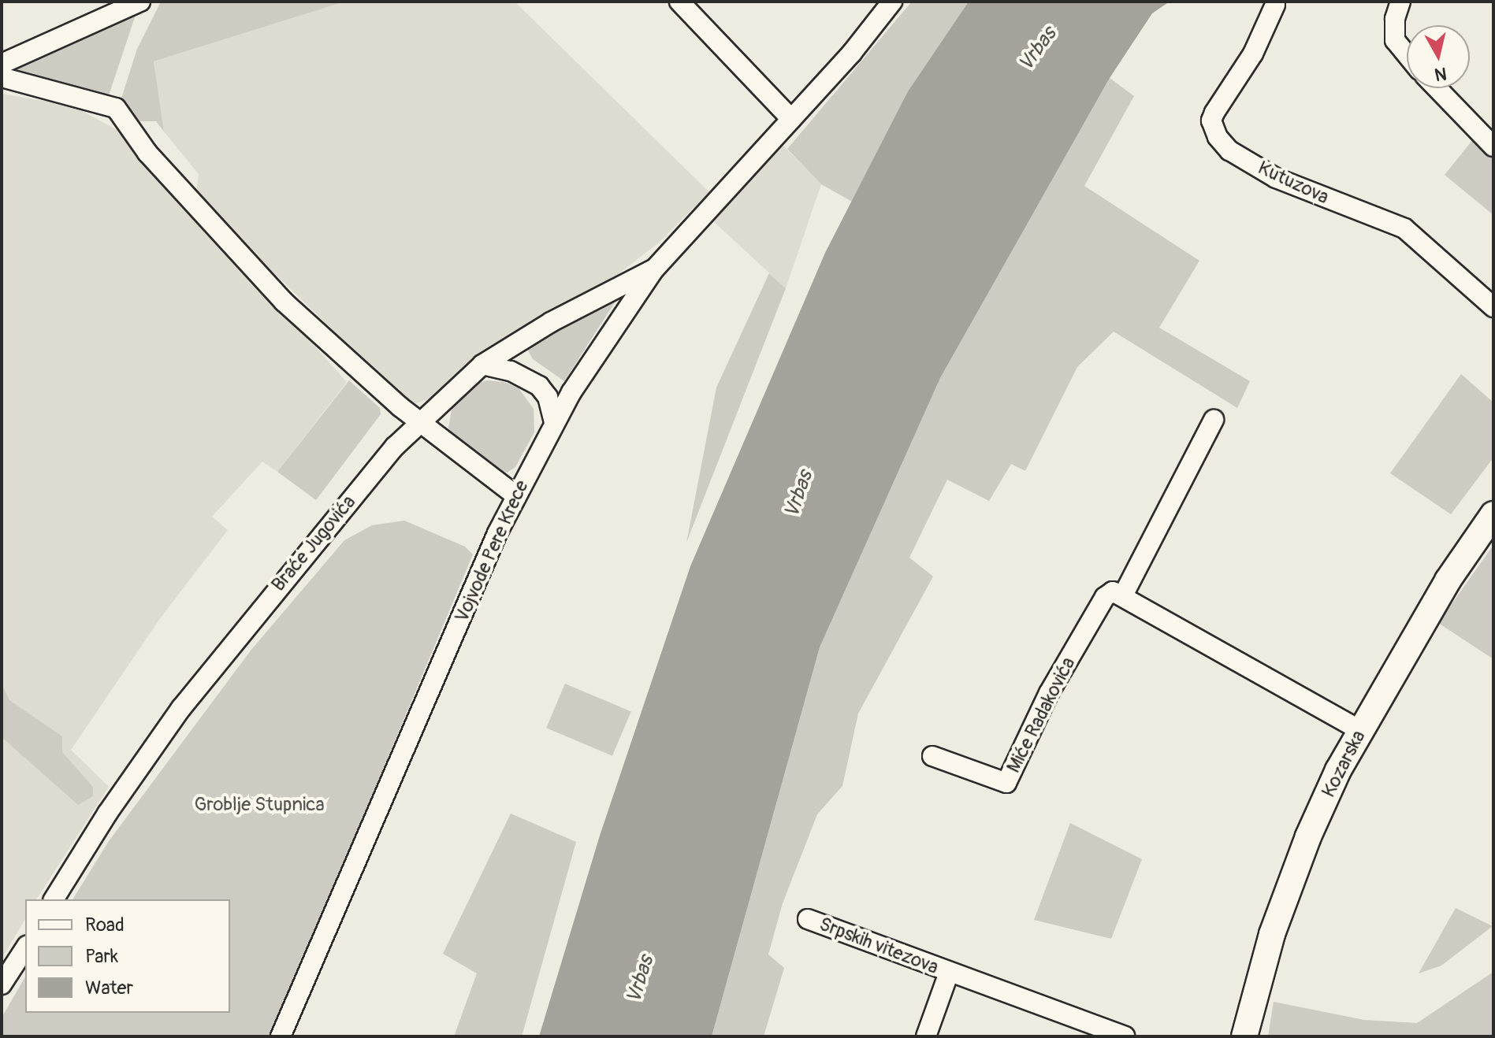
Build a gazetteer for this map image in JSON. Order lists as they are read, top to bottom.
{
  "streets": {
    "main road": ["Kozarska"],
    "street": [
      "Kutuzova",
      "Braće Jugovića",
      "Vojvode Pere Krece",
      "Miće Radakovića",
      "Srpskih vitezova"
    ]
  },
  "crossings": [
    ["Braće Jugovića", "Vojvode Pere Krece"]
  ],
  "water": ["Vrbas"],
  "parks": ["Groblje Stupnica"],
  "legend": ["Road", "Park", "Water"],
  "north": "bottom"
}
